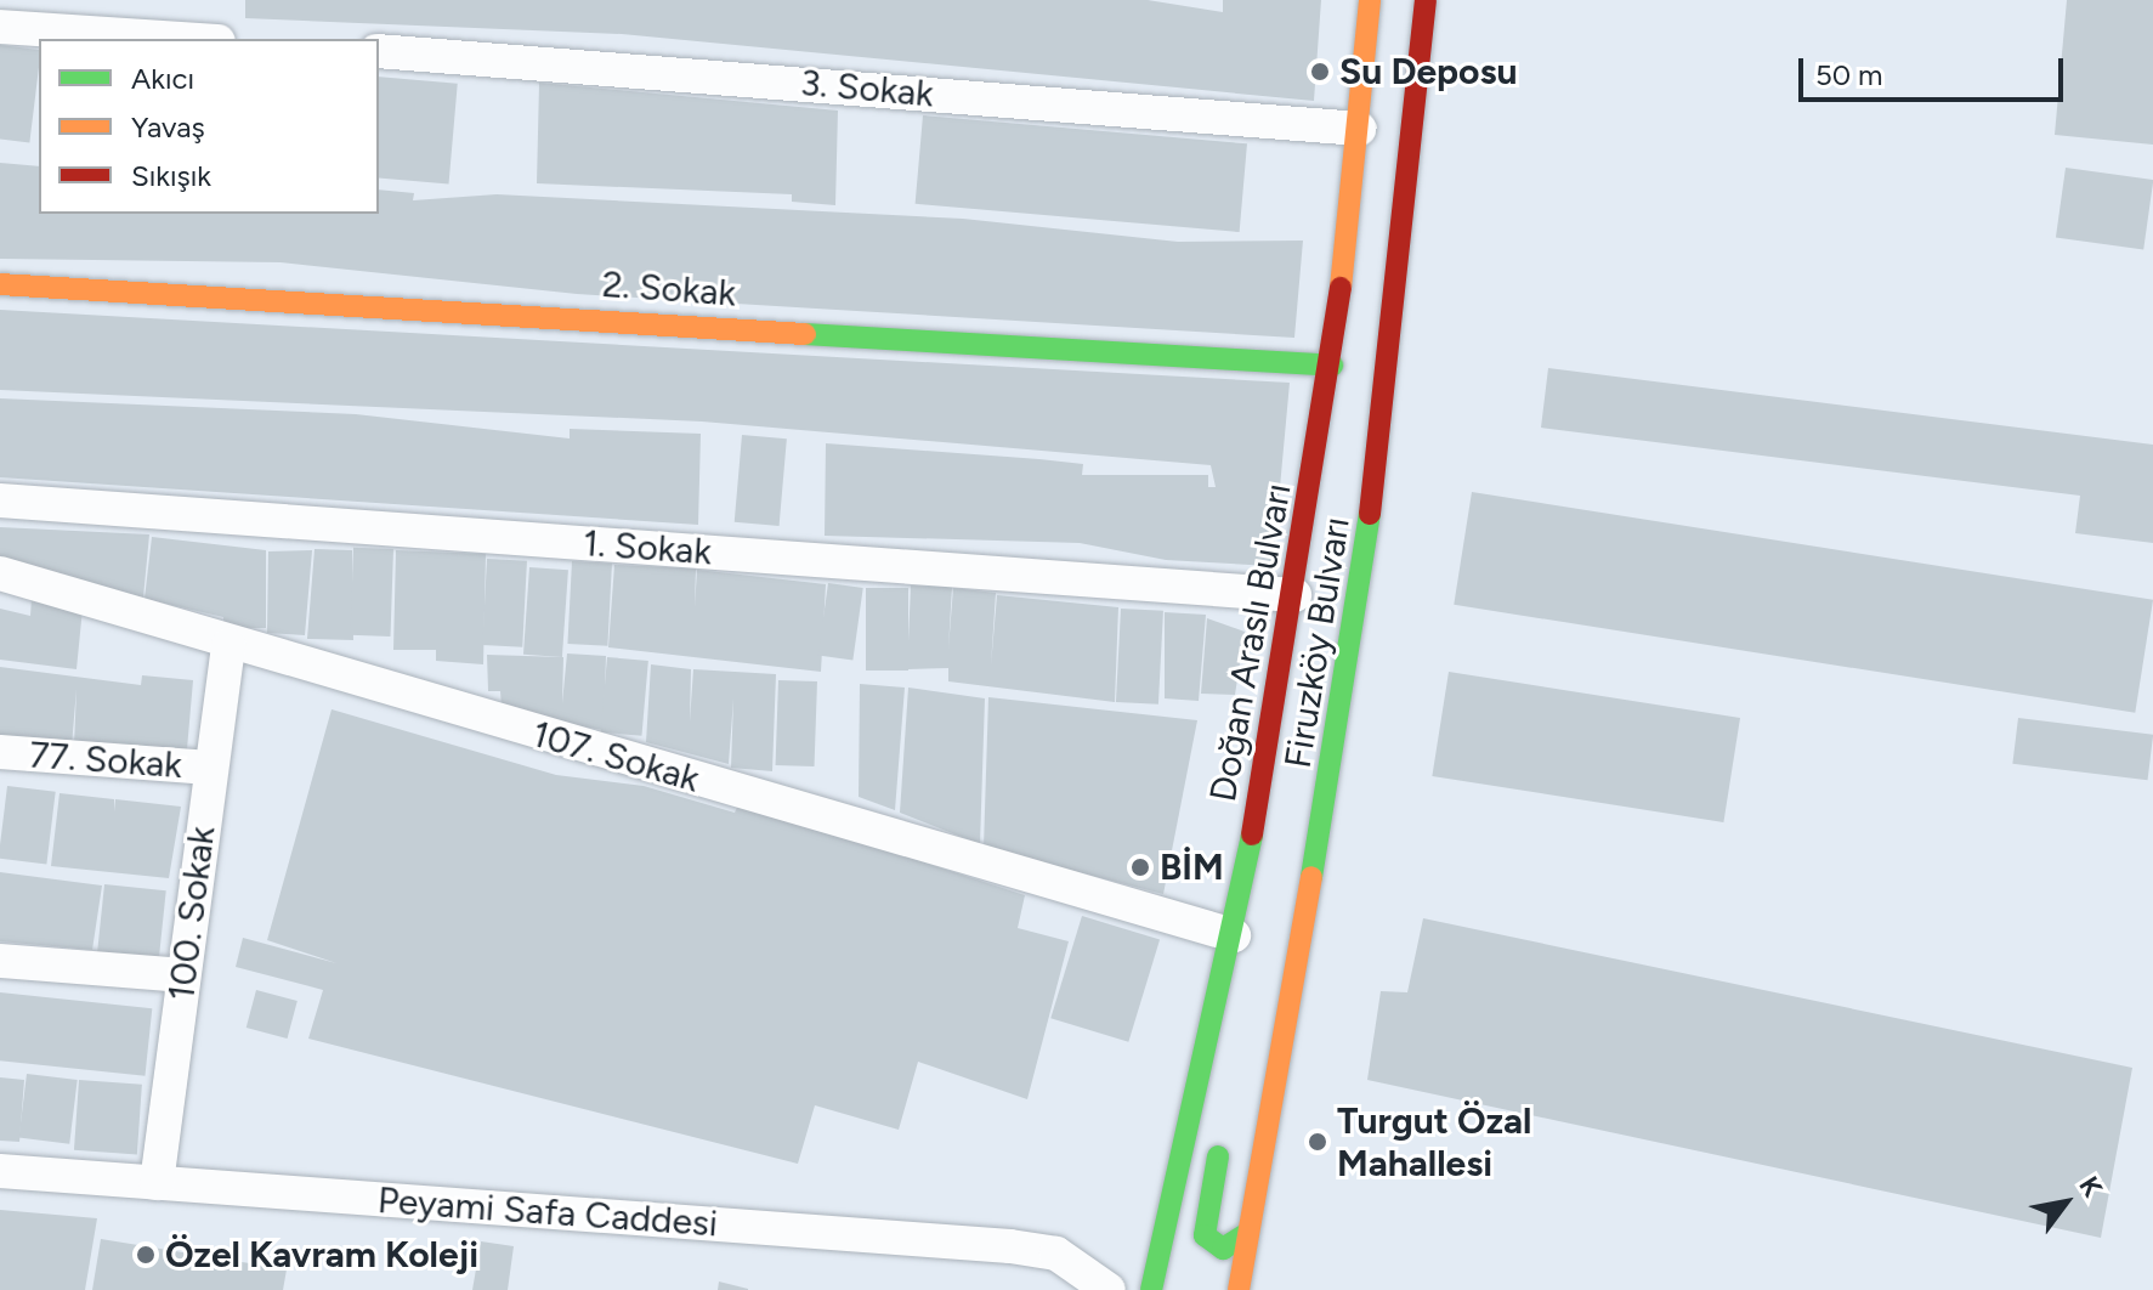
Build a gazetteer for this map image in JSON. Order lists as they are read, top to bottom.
{
  "streets": {
    "main road": ["2. Sokak", "Doğan Araslı Bulvarı", "Firuzköy Bulvarı"],
    "street": [
      "3. Sokak",
      "1. Sokak",
      "107. Sokak",
      "77. Sokak",
      "100. Sokak",
      "Peyami Safa Caddesi"
    ]
  },
  "crossings": [
    ["3. Sokak", "Doğan Araslı Bulvarı"],
    ["2. Sokak", "Doğan Araslı Bulvarı"],
    ["1. Sokak", "Doğan Araslı Bulvarı"],
    ["Doğan Araslı Bulvarı", "107. Sokak"],
    ["Doğan Araslı Bulvarı", "Peyami Safa Caddesi"],
    ["107. Sokak", "100. Sokak"],
    ["77. Sokak", "100. Sokak"],
    ["100. Sokak", "Peyami Safa Caddesi"]
  ],
  "places": [
    "Su Deposu",
    "BİM",
    "Turgut Özal Mahallesi",
    "Özel Kavram Koleji"
  ],
  "legend": ["Akıcı", "Yavaş", "Sıkışık"],
  "scale_bar": "50 m",
  "north": "top right"
}
